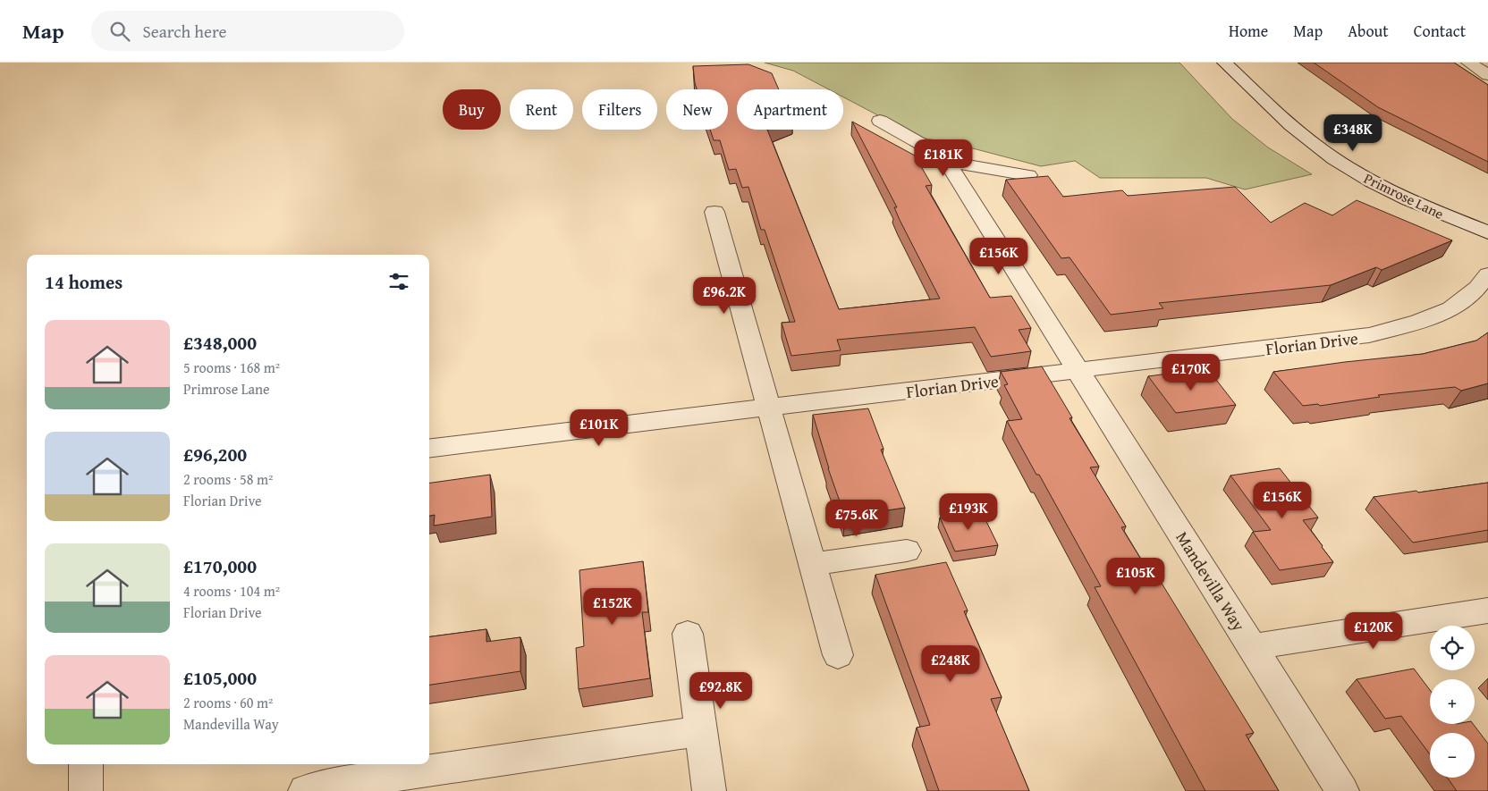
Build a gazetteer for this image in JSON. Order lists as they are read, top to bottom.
{
  "streets": {
    "street": ["Primrose Lane", "Florian Drive", "Mandevilla Way"]
  },
  "crossings": [
    ["Florian Drive", "Mandevilla Way"]
  ],
  "page": {
    "header": "Map",
    "search": "Search here",
    "nav": [
      "Home",
      "Map",
      "About",
      "Contact"
    ],
    "chip": [
      "Buy",
      "Rent",
      "Filters",
      "New",
      "Apartment"
    ],
    "price": [
      "£348K",
      "£181K",
      "£156K",
      "£96.2K",
      "£170K",
      "£101K",
      "£156K",
      "£193K",
      "£75.6K",
      "£105K",
      "£152K",
      "£120K",
      "£248K",
      "£92.8K"
    ],
    "heading": "14 homes",
    "list": [
      {
        "name": "£348,000",
        "note": "5 rooms · 168 m² · Primrose Lane"
      },
      {
        "name": "£96,200",
        "note": "2 rooms · 58 m² · Florian Drive"
      },
      {
        "name": "£170,000",
        "note": "4 rooms · 104 m² · Florian Drive"
      },
      {
        "name": "£105,000",
        "note": "2 rooms · 60 m² · Mandevilla Way"
      }
    ],
    "map_buttons": ["+", "−"]
  }
}
